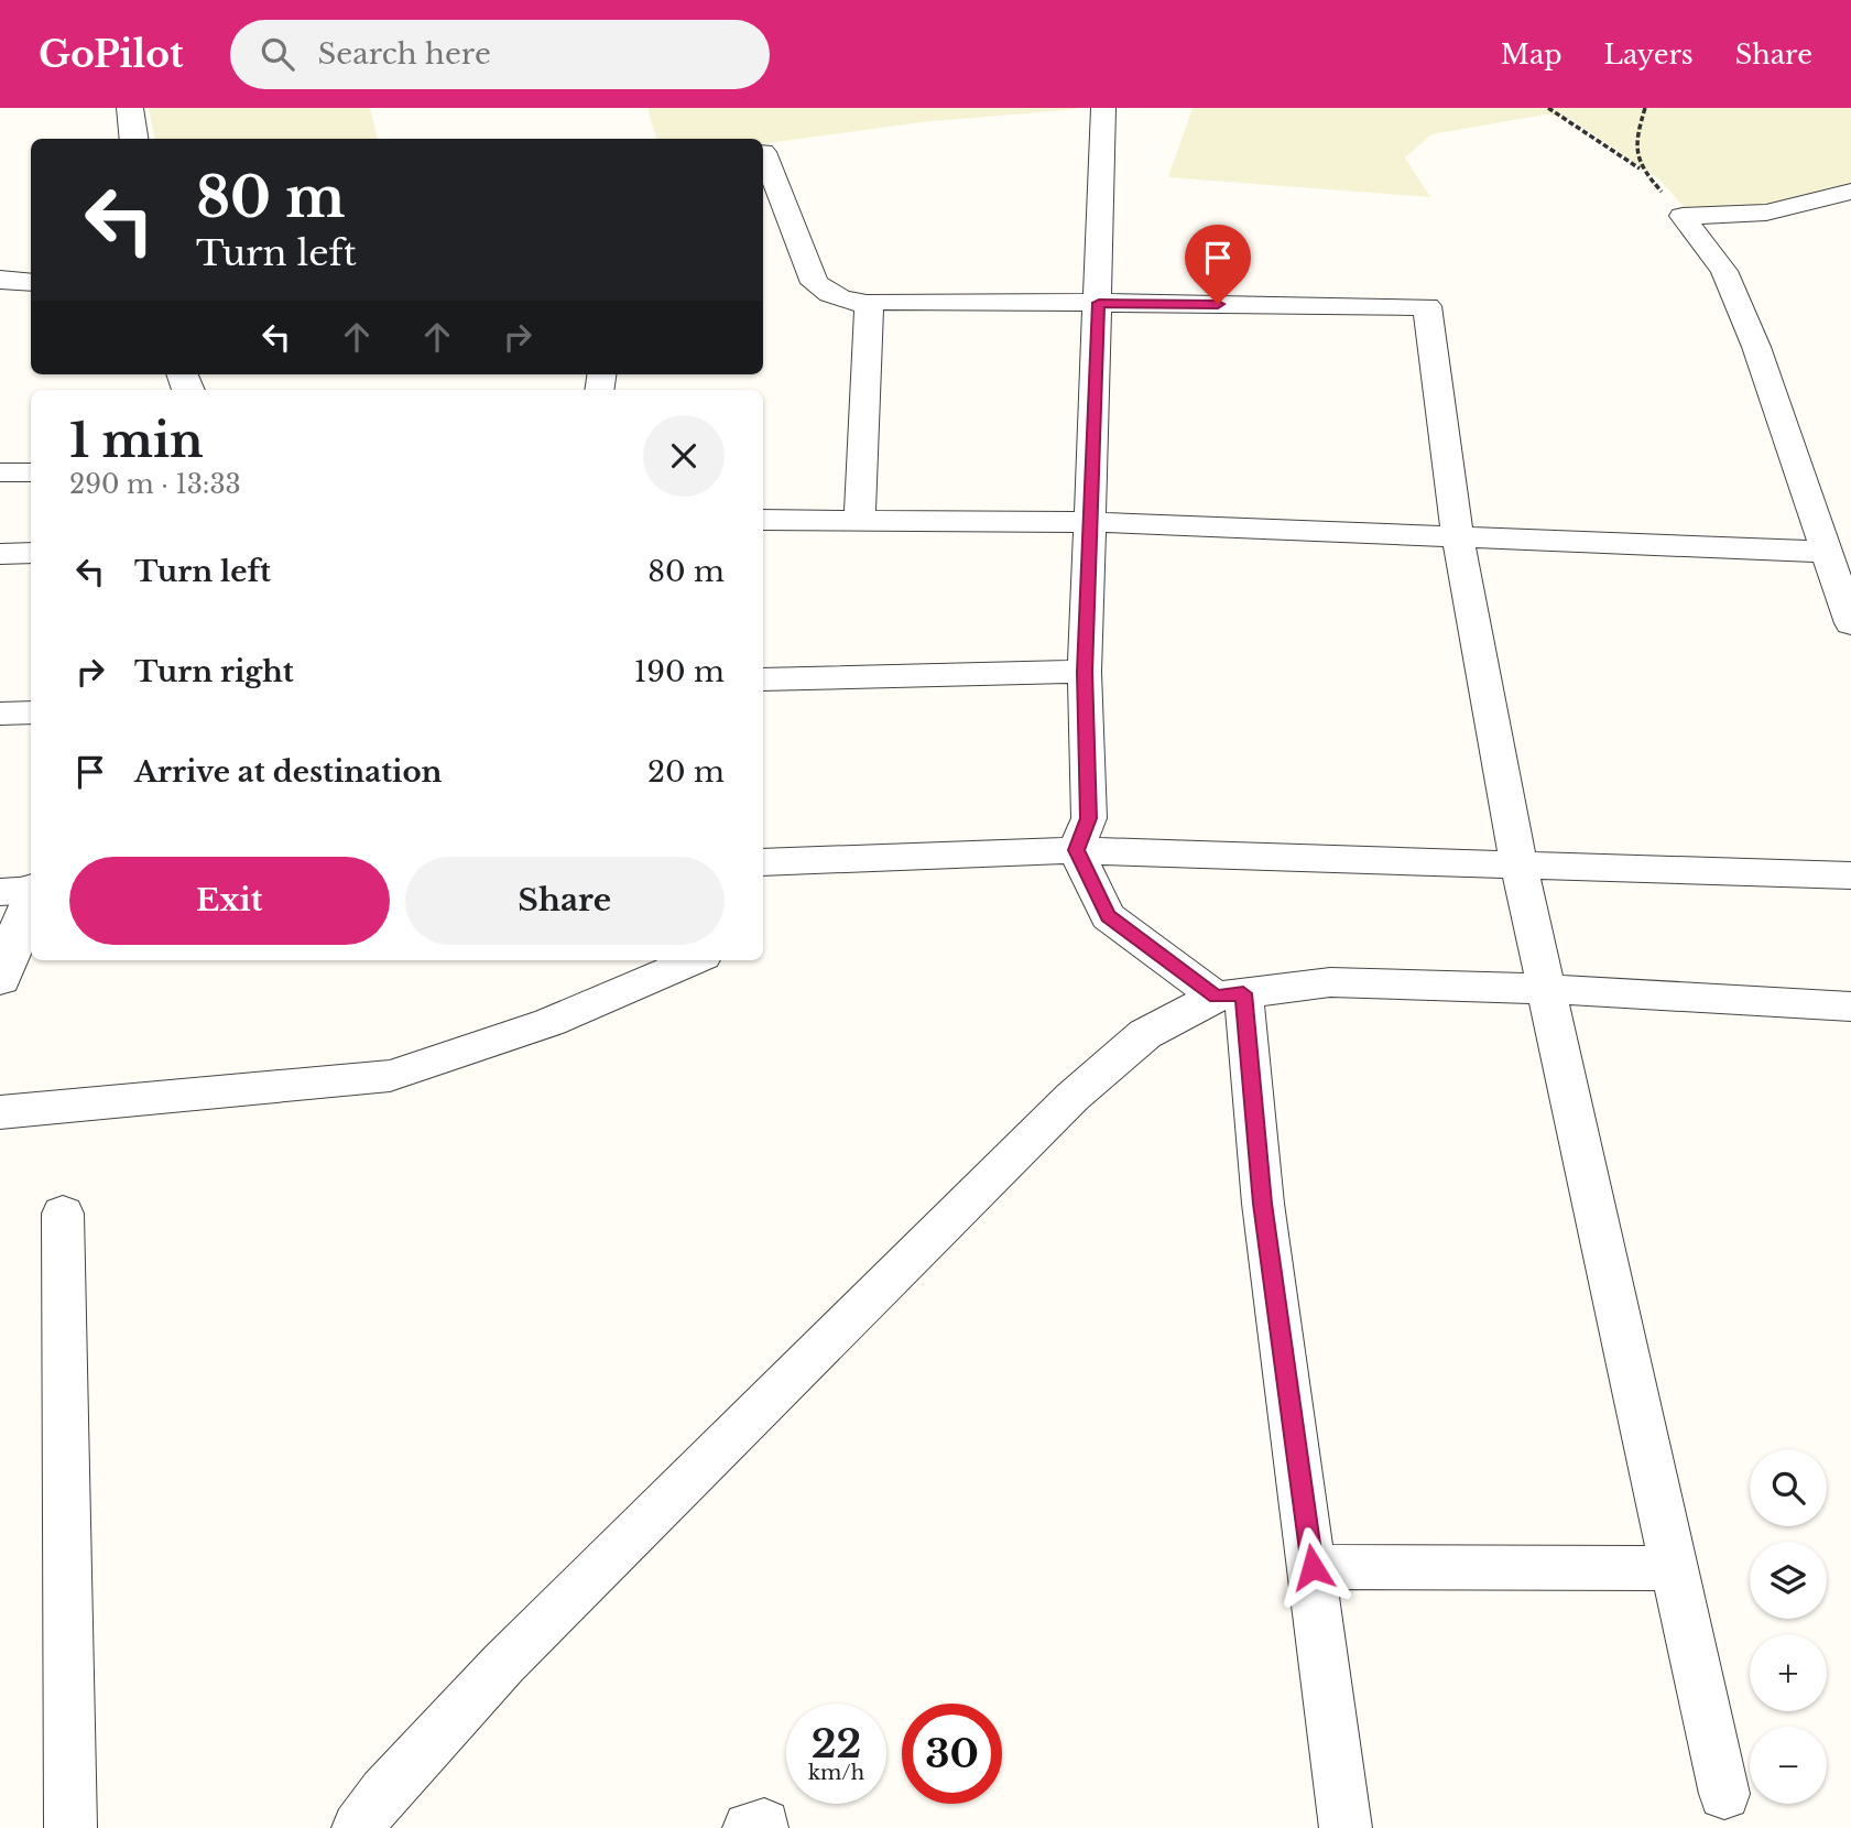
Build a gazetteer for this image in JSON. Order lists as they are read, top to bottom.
{
  "page": {
    "header": "GoPilot",
    "search": "Search here",
    "nav": ["Map", "Layers", "Share"],
    "turn": ["80 m", "Turn left"],
    "heading": ["1 min", "290 m · 13:33"],
    "list": [
      {
        "name": "Turn left",
        "value": "80 m"
      },
      {
        "name": "Turn right",
        "value": "190 m"
      },
      {
        "name": "Arrive at destination",
        "value": "20 m"
      }
    ],
    "buttons": ["Exit", "Share"],
    "map_buttons": ["+", "−"],
    "speed": "22 km/h",
    "limit": "30"
  }
}
